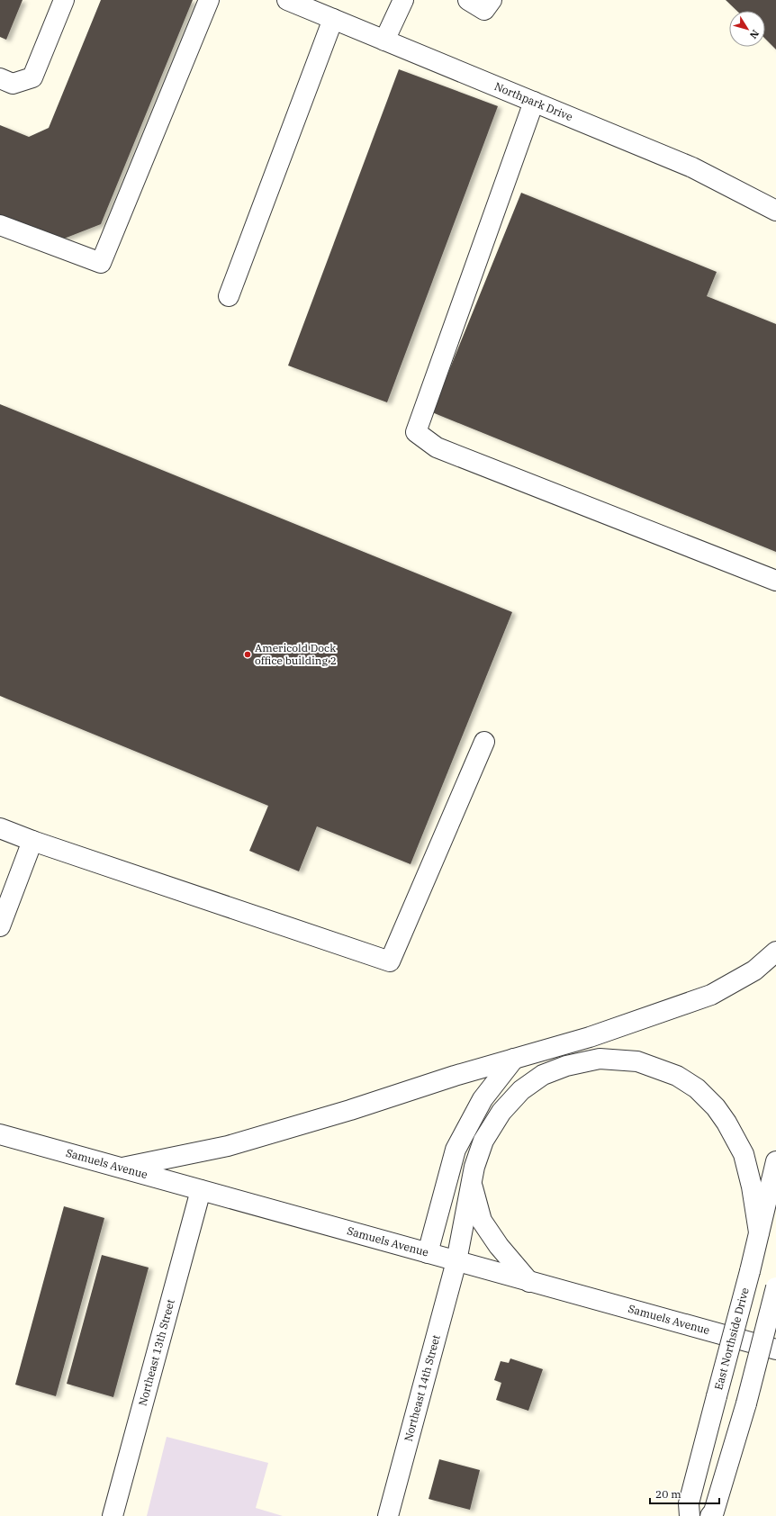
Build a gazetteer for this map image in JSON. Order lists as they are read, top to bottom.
{
  "streets": {
    "street": [
      "Northpark Drive",
      "Samuels Avenue",
      "East Northside Drive",
      "Northeast 13th Street",
      "Northeast 14th Street"
    ]
  },
  "crossings": [
    ["Samuels Avenue", "Northeast 13th Street"],
    ["Samuels Avenue", "Northeast 14th Street"],
    ["East Northside Drive", "Northeast 14th Street"]
  ],
  "places": ["Americold Dock office building 2"],
  "scale_bar": "20 m",
  "north": "bottom right"
}
